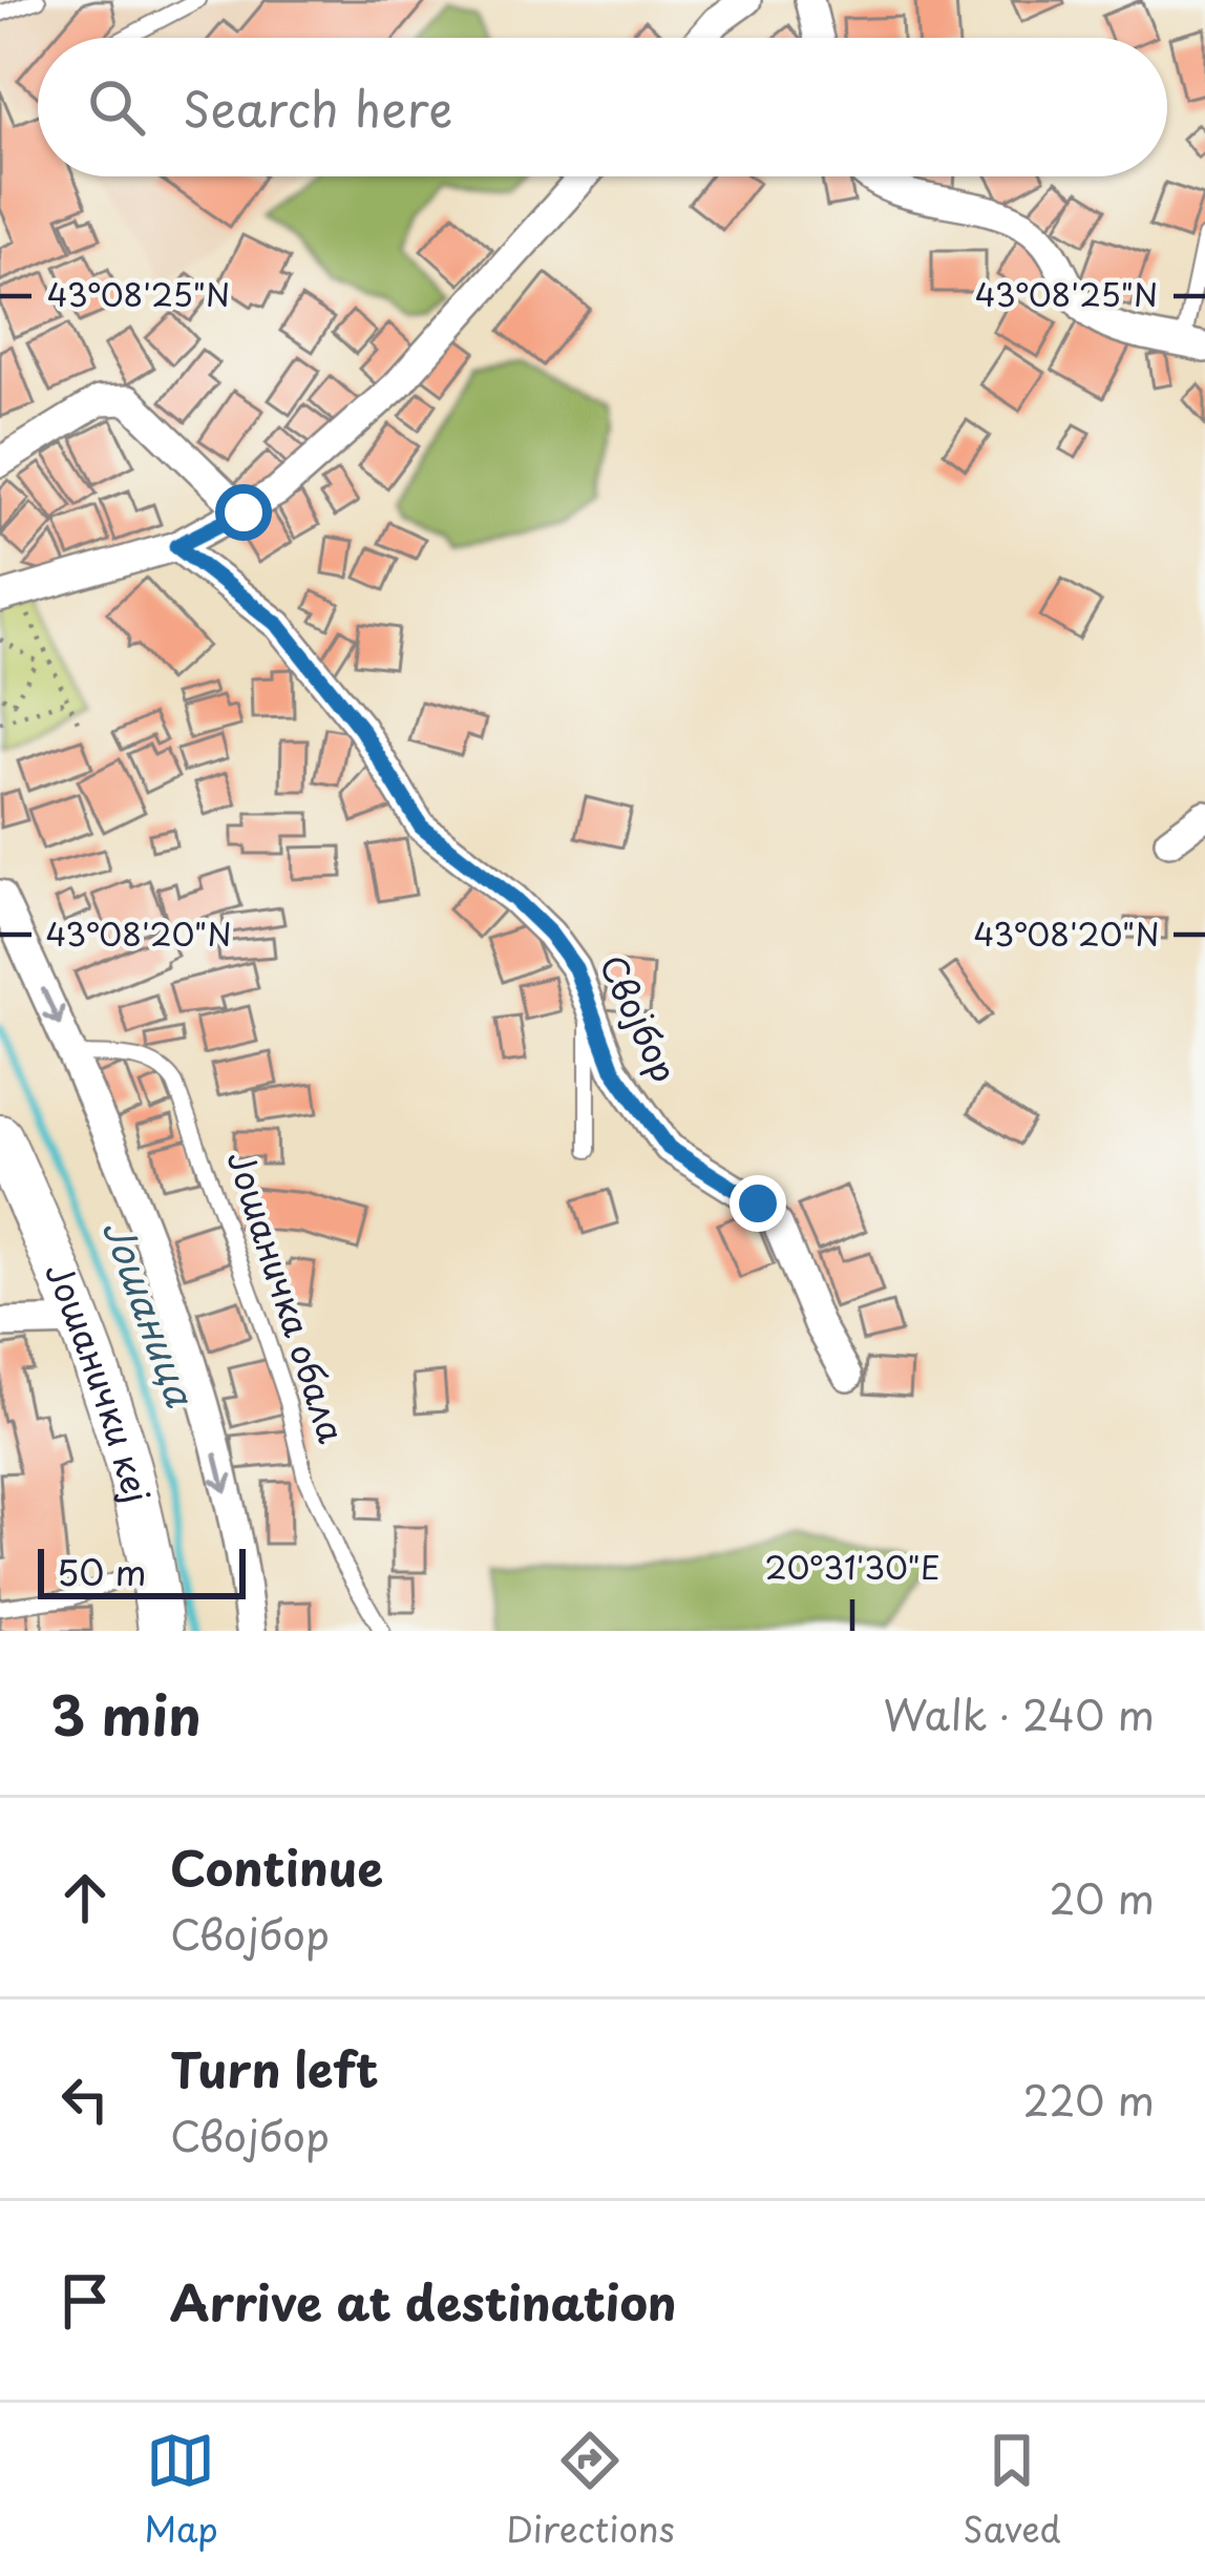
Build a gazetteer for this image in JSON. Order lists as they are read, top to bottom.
{
  "streets": {
    "main road": ["Јошанички кеј"],
    "street": ["Својбор"],
    "lane": ["Јошаничка обала"]
  },
  "water": ["Јошаница"],
  "scale_bar": "50 m",
  "page": {
    "search": "Search here",
    "scale": "50 m",
    "heading": ["3 min", "Walk · 240 m"],
    "list": [
      ["Continue", "Својбор", "20 m"],
      ["Turn left", "Својбор", "220 m"],
      "Arrive at destination"
    ],
    "nav": ["Map", "Directions", "Saved"]
  },
  "coordinates": ["43°08'25\"N", "43°08'20\"N", "20°31'30\"E"]
}
